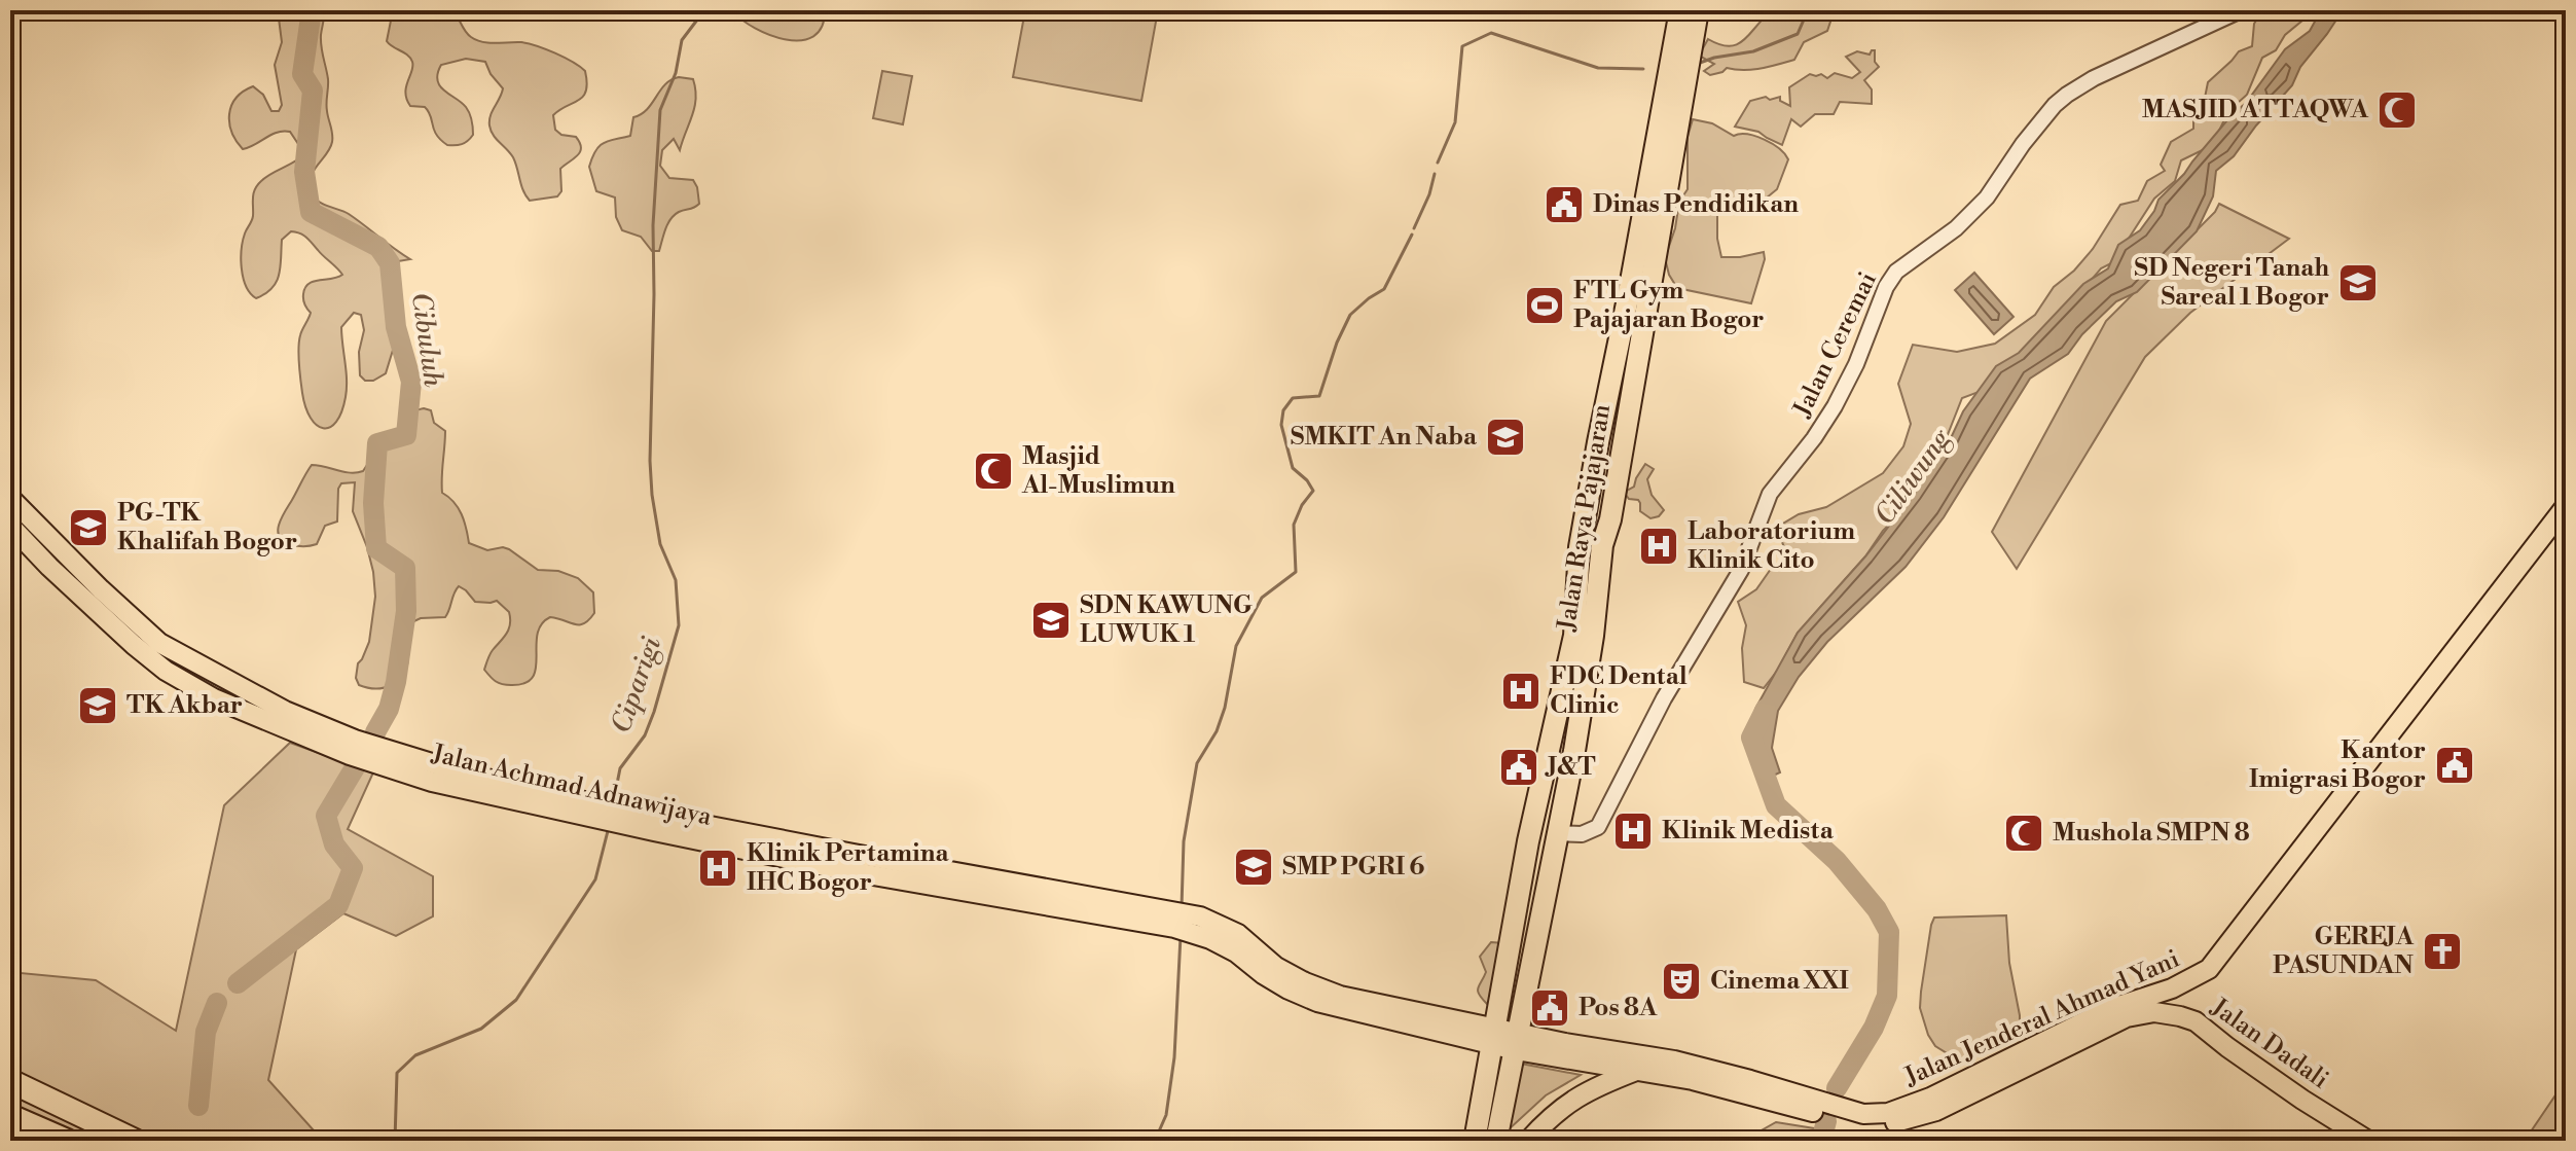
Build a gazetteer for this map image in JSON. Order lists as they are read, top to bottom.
{
  "streets": {
    "highway": ["Jalan Raya Pajajaran"],
    "main road": ["Jalan Achmad Adnawijaya", "Jalan Jenderal Ahmad Yani", "Jalan Dadali"],
    "street": ["Jalan Ceremai"]
  },
  "crossings": [
    ["Jalan Ceremai", "Jalan Raya Pajajaran"],
    ["Jalan Raya Pajajaran", "Jalan Achmad Adnawijaya"],
    ["Jalan Raya Pajajaran", "Jalan Jenderal Ahmad Yani"],
    ["Jalan Achmad Adnawijaya", "Jalan Jenderal Ahmad Yani"],
    ["Jalan Jenderal Ahmad Yani", "Jalan Dadali"]
  ],
  "water": ["Cibuluh", "Ciliwung", "Ciparigi"],
  "places": {
    "mosque": ["MASJID ATTAQWA", "Masjid Al-Muslimun", "Mushola SMPN 8"],
    "public building": [
      "Dinas Pendidikan",
      "Kantor Imigrasi Bogor",
      "J&T",
      "Pos 8A"
    ],
    "school or university": [
      "SD Negeri Tanah Sareal 1 Bogor",
      "SMKIT An Naba",
      "PG-TK Khalifah Bogor",
      "SDN KAWUNG LUWUK 1",
      "TK Akbar",
      "SMP PGRI 6"
    ],
    "sports": ["FTL Gym Pajajaran Bogor"],
    "hospital": [
      "Laboratorium Klinik Cito",
      "FDC Dental Clinic",
      "Klinik Medista",
      "Klinik Pertamina IHC Bogor"
    ],
    "church": ["GEREJA PASUNDAN"],
    "theatre": ["Cinema XXI"]
  }
}
